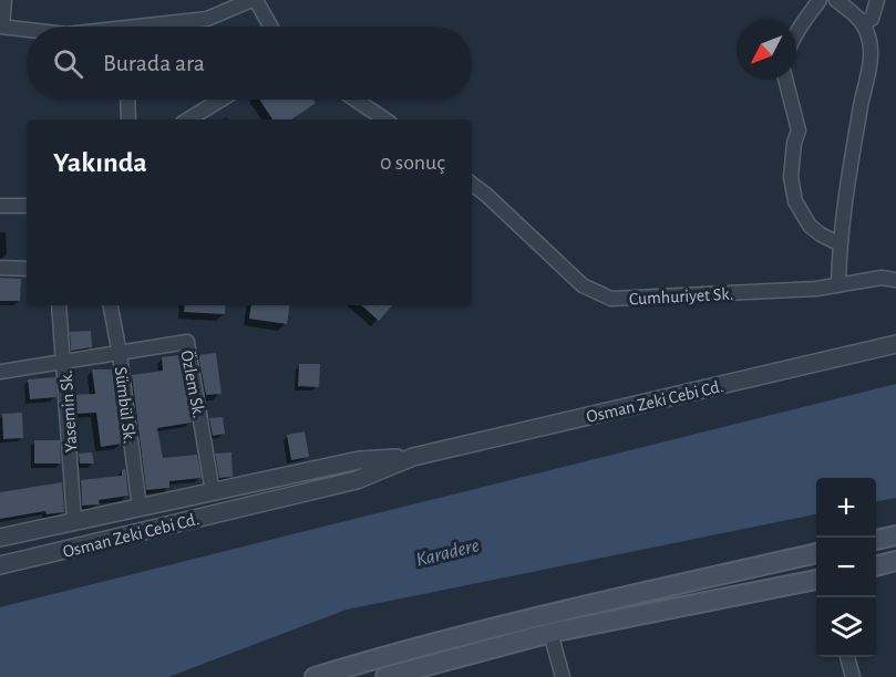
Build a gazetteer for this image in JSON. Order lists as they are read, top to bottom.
{
  "streets": {
    "street": [
      "Cumhuriyet Sk.",
      "Özlem Sk.",
      "Osman Zeki Cebi Cd.",
      "Sümbül Sk.",
      "Yasemin Sk."
    ]
  },
  "crossings": [
    ["Özlem Sk.", "Osman Zeki Cebi Cd."],
    ["Özlem Sk.", "Sümbül Sk."],
    ["Osman Zeki Cebi Cd.", "Sümbül Sk."],
    ["Osman Zeki Cebi Cd.", "Yasemin Sk."]
  ],
  "water": ["Karadere"],
  "north": "bottom left",
  "page": {
    "search": "Burada ara",
    "heading": ["Yakında", "0 sonuç"],
    "map_buttons": ["+", "−"]
  }
}
